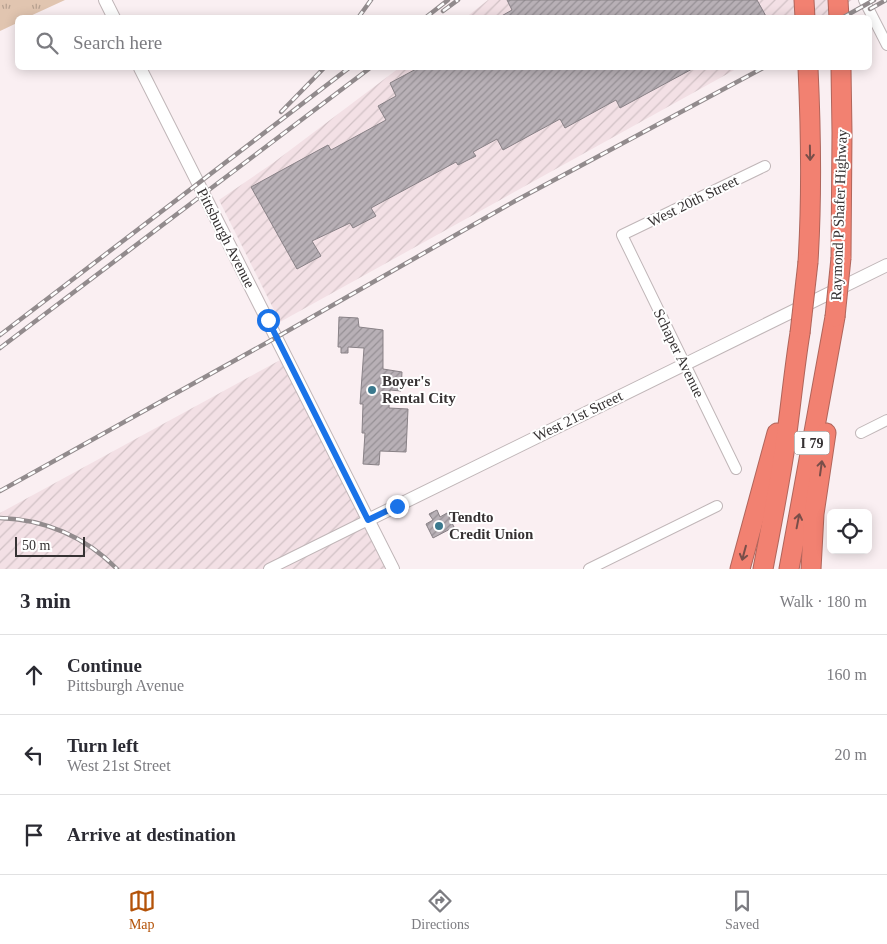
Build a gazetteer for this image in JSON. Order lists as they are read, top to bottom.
{
  "streets": {
    "highway": ["Raymond P Shafer Highway", "I 79"],
    "street": [
      "West 20th Street",
      "Pittsburgh Avenue",
      "Schaper Avenue",
      "West 21st Street"
    ]
  },
  "crossings": [
    ["West 20th Street", "Schaper Avenue"],
    ["Pittsburgh Avenue", "West 21st Street"],
    ["Schaper Avenue", "West 21st Street"]
  ],
  "places": ["Boyer's Rental City", "Tendto Credit Union"],
  "scale_bar": "50 m",
  "page": {
    "search": "Search here",
    "scale": "50 m",
    "heading": ["3 min", "Walk · 180 m"],
    "list": [
      ["Continue", "Pittsburgh Avenue", "160 m"],
      ["Turn left", "West 21st Street", "20 m"],
      "Arrive at destination"
    ],
    "nav": ["Map", "Directions", "Saved"]
  }
}
